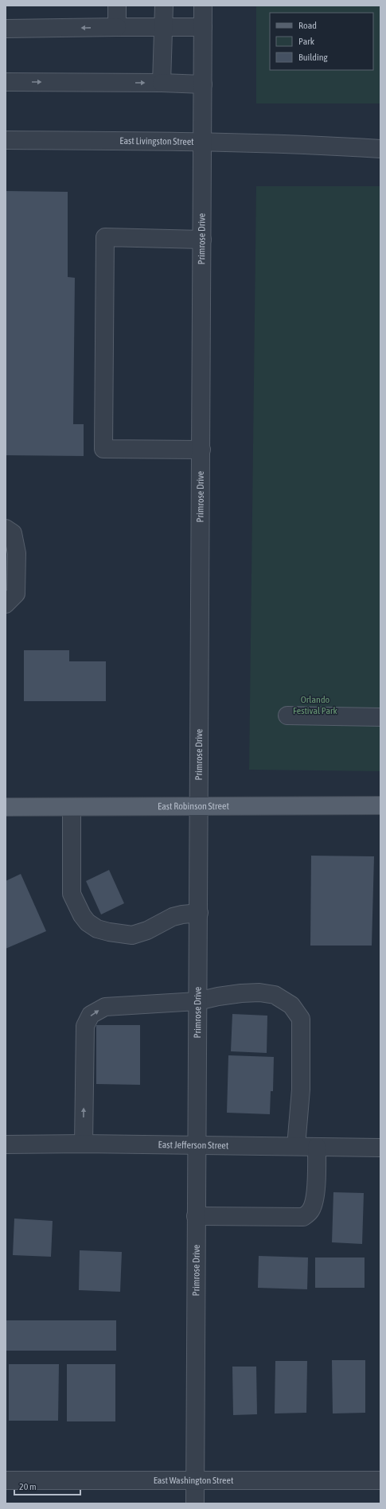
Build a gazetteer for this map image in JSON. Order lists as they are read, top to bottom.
{
  "streets": {
    "main road": ["East Robinson Street"],
    "street": [
      "East Livingston Street",
      "Primrose Drive",
      "East Jefferson Street",
      "East Washington Street"
    ]
  },
  "crossings": [
    ["East Livingston Street", "Primrose Drive"],
    ["Primrose Drive", "East Robinson Street"],
    ["Primrose Drive", "East Jefferson Street"],
    ["Primrose Drive", "East Washington Street"]
  ],
  "parks": ["Orlando Festival Park"],
  "legend": ["Road", "Park", "Building"],
  "scale_bar": "20 m"
}
